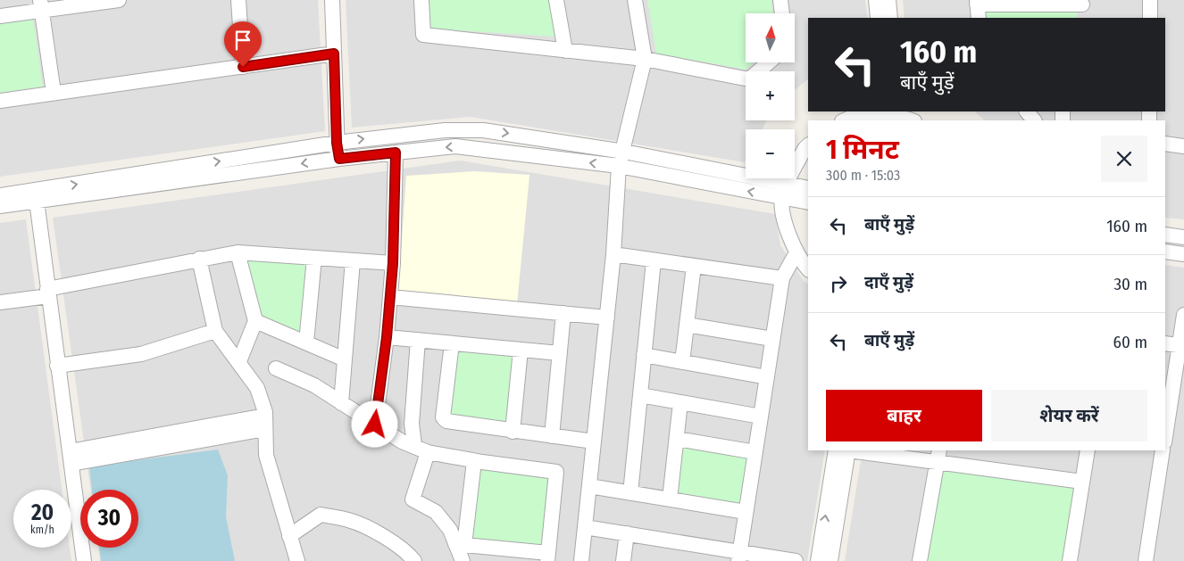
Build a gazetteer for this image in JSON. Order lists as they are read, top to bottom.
{
  "north": "top",
  "page": {
    "map_buttons": ["+", "−"],
    "turn": ["160 m", "बाएँ मुड़ें"],
    "heading": ["1 मिनट", "300 m · 15:03"],
    "list": [
      {
        "name": "बाएँ मुड़ें",
        "value": "160 m"
      },
      {
        "name": "दाएँ मुड़ें",
        "value": "30 m"
      },
      {
        "name": "बाएँ मुड़ें",
        "value": "60 m"
      }
    ],
    "buttons": ["बाहर", "शेयर करें"],
    "speed": "20 km/h",
    "limit": "30"
  }
}
